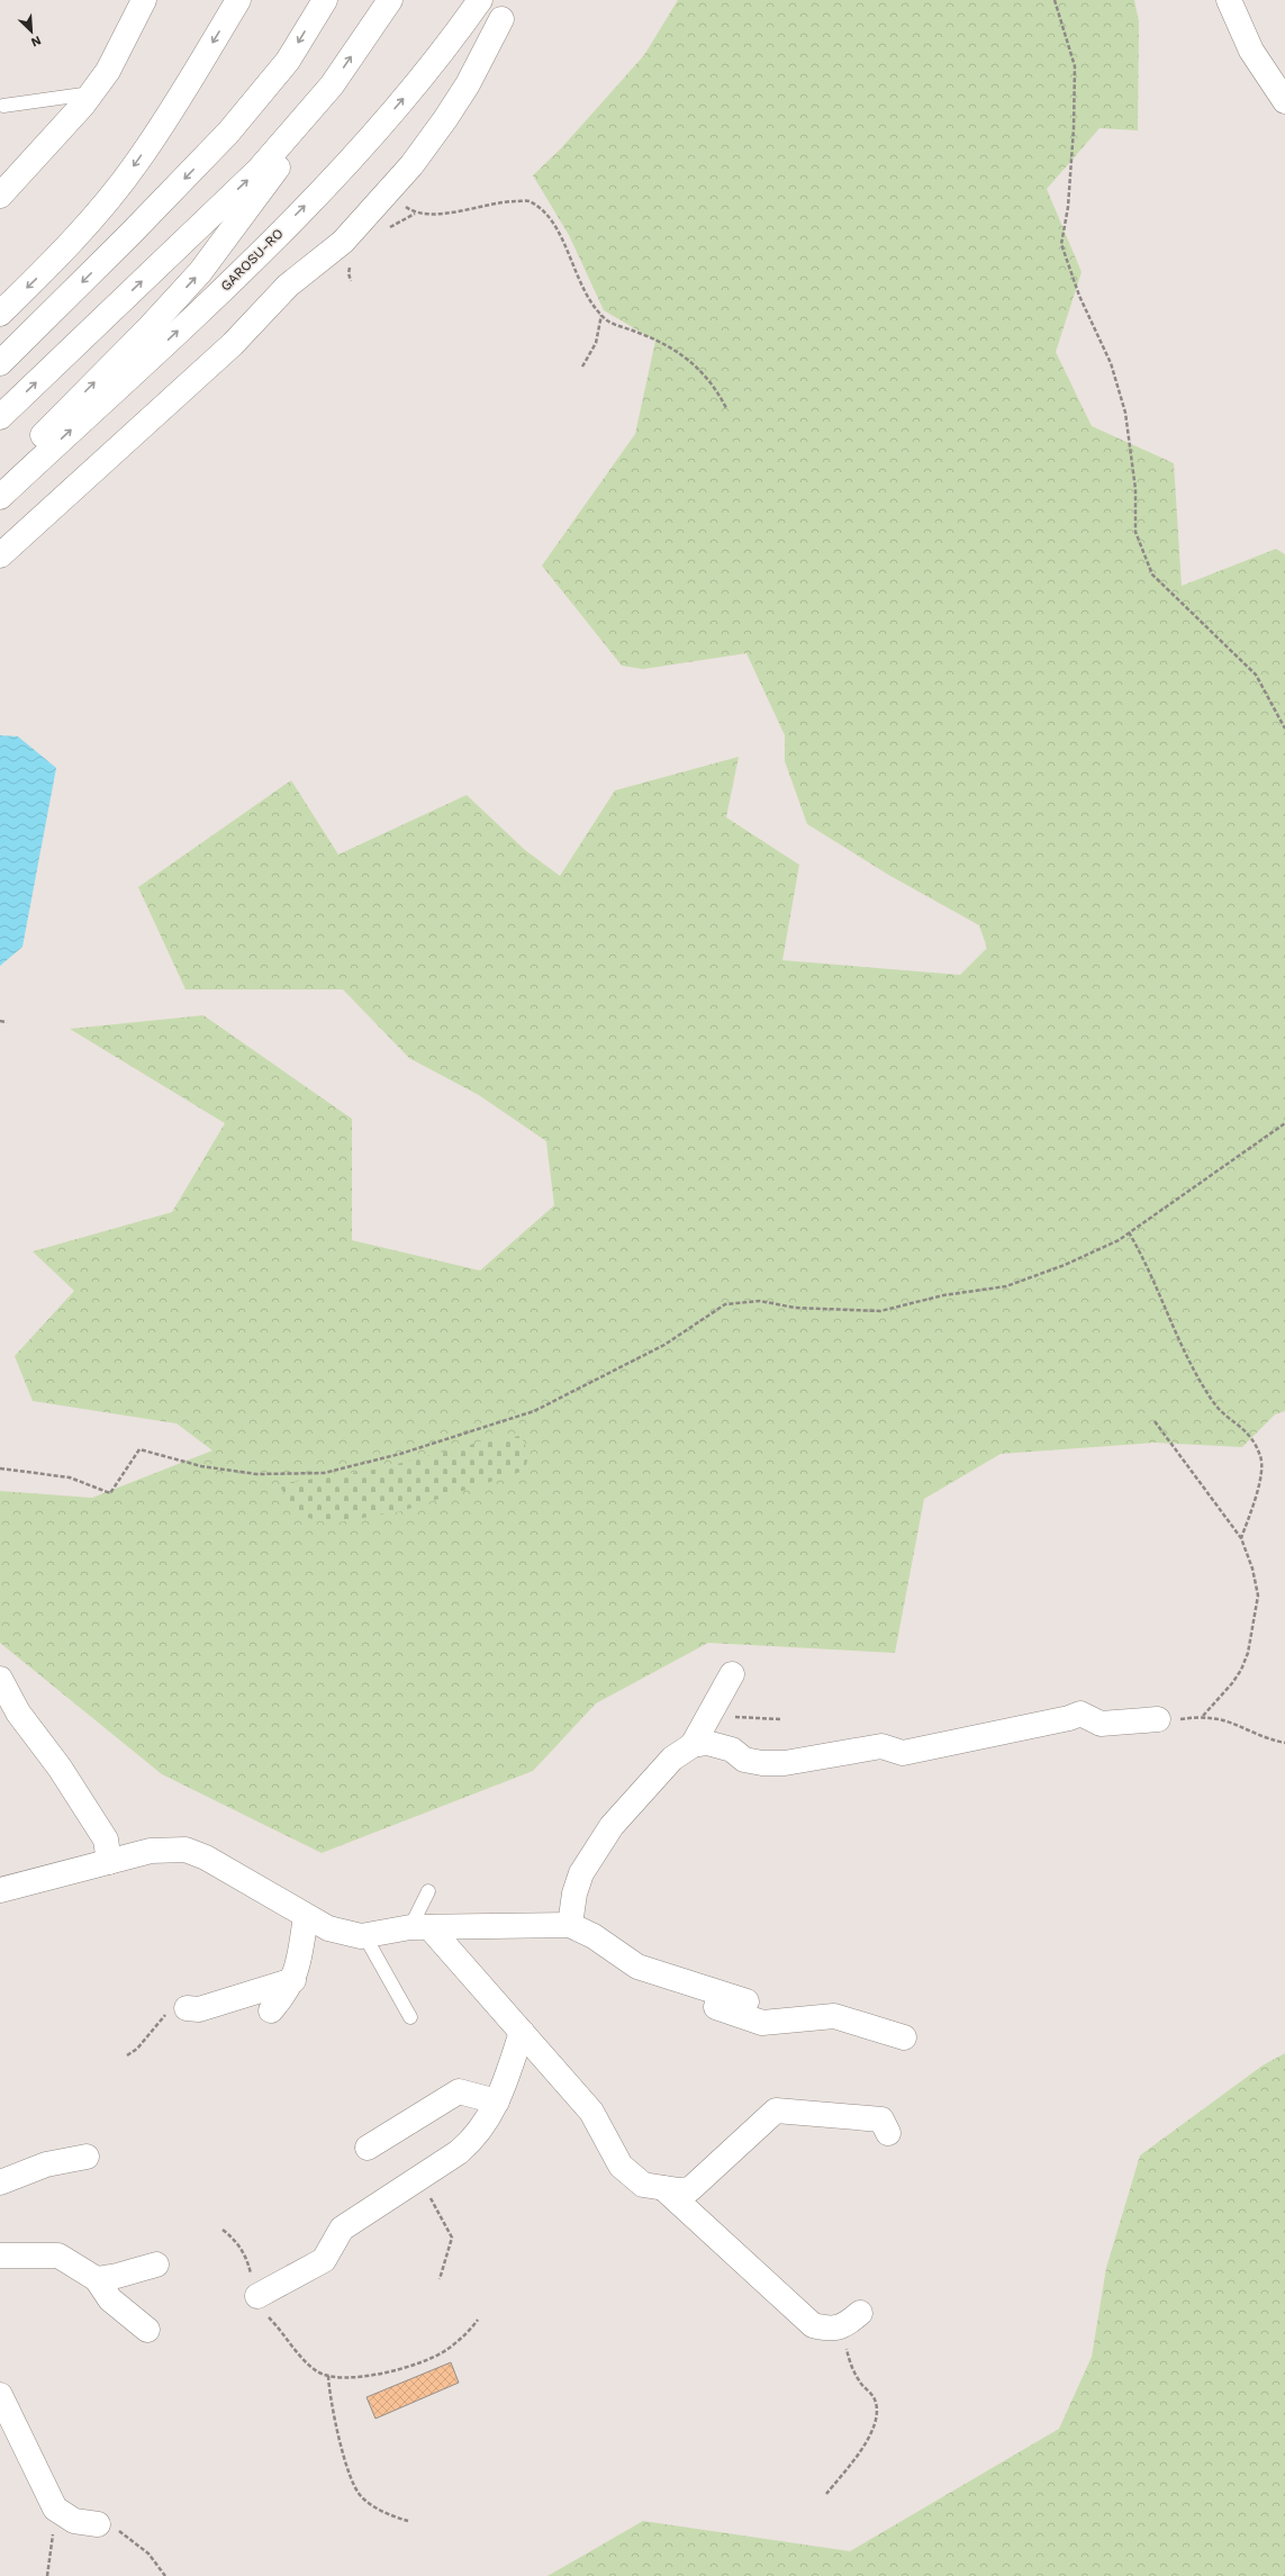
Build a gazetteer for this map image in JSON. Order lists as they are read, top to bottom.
{
  "streets": {
    "street": ["GAROSU-RO"]
  },
  "north": "bottom right"
}
